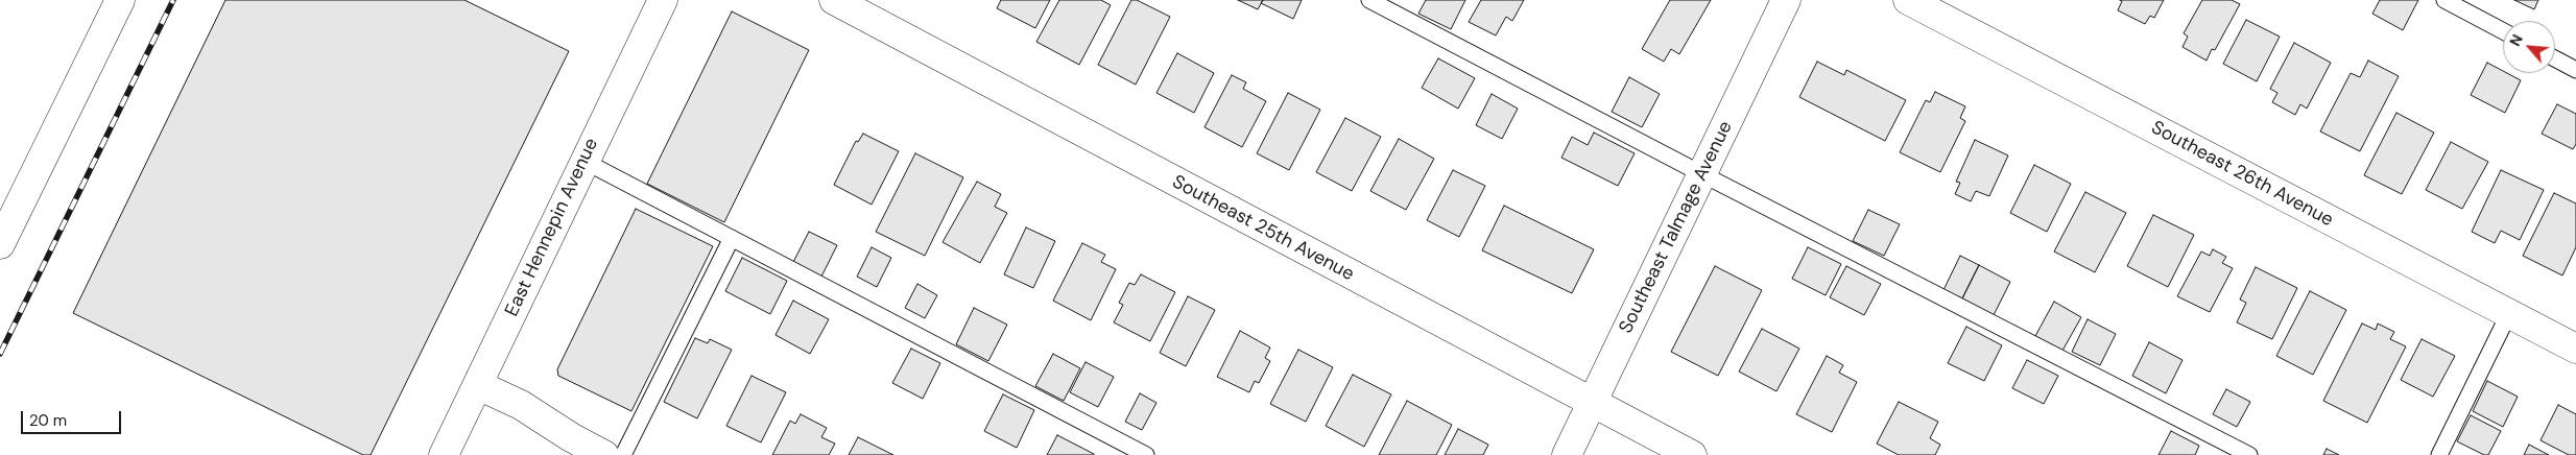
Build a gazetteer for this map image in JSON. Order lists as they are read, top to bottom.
{
  "streets": {
    "street": [
      "Southeast 26th Avenue",
      "East Hennepin Avenue",
      "Southeast Talmage Avenue",
      "Southeast 25th Avenue"
    ]
  },
  "crossings": [
    ["Southeast Talmage Avenue", "Southeast 25th Avenue"]
  ],
  "scale_bar": "20 m",
  "north": "top left"
}
